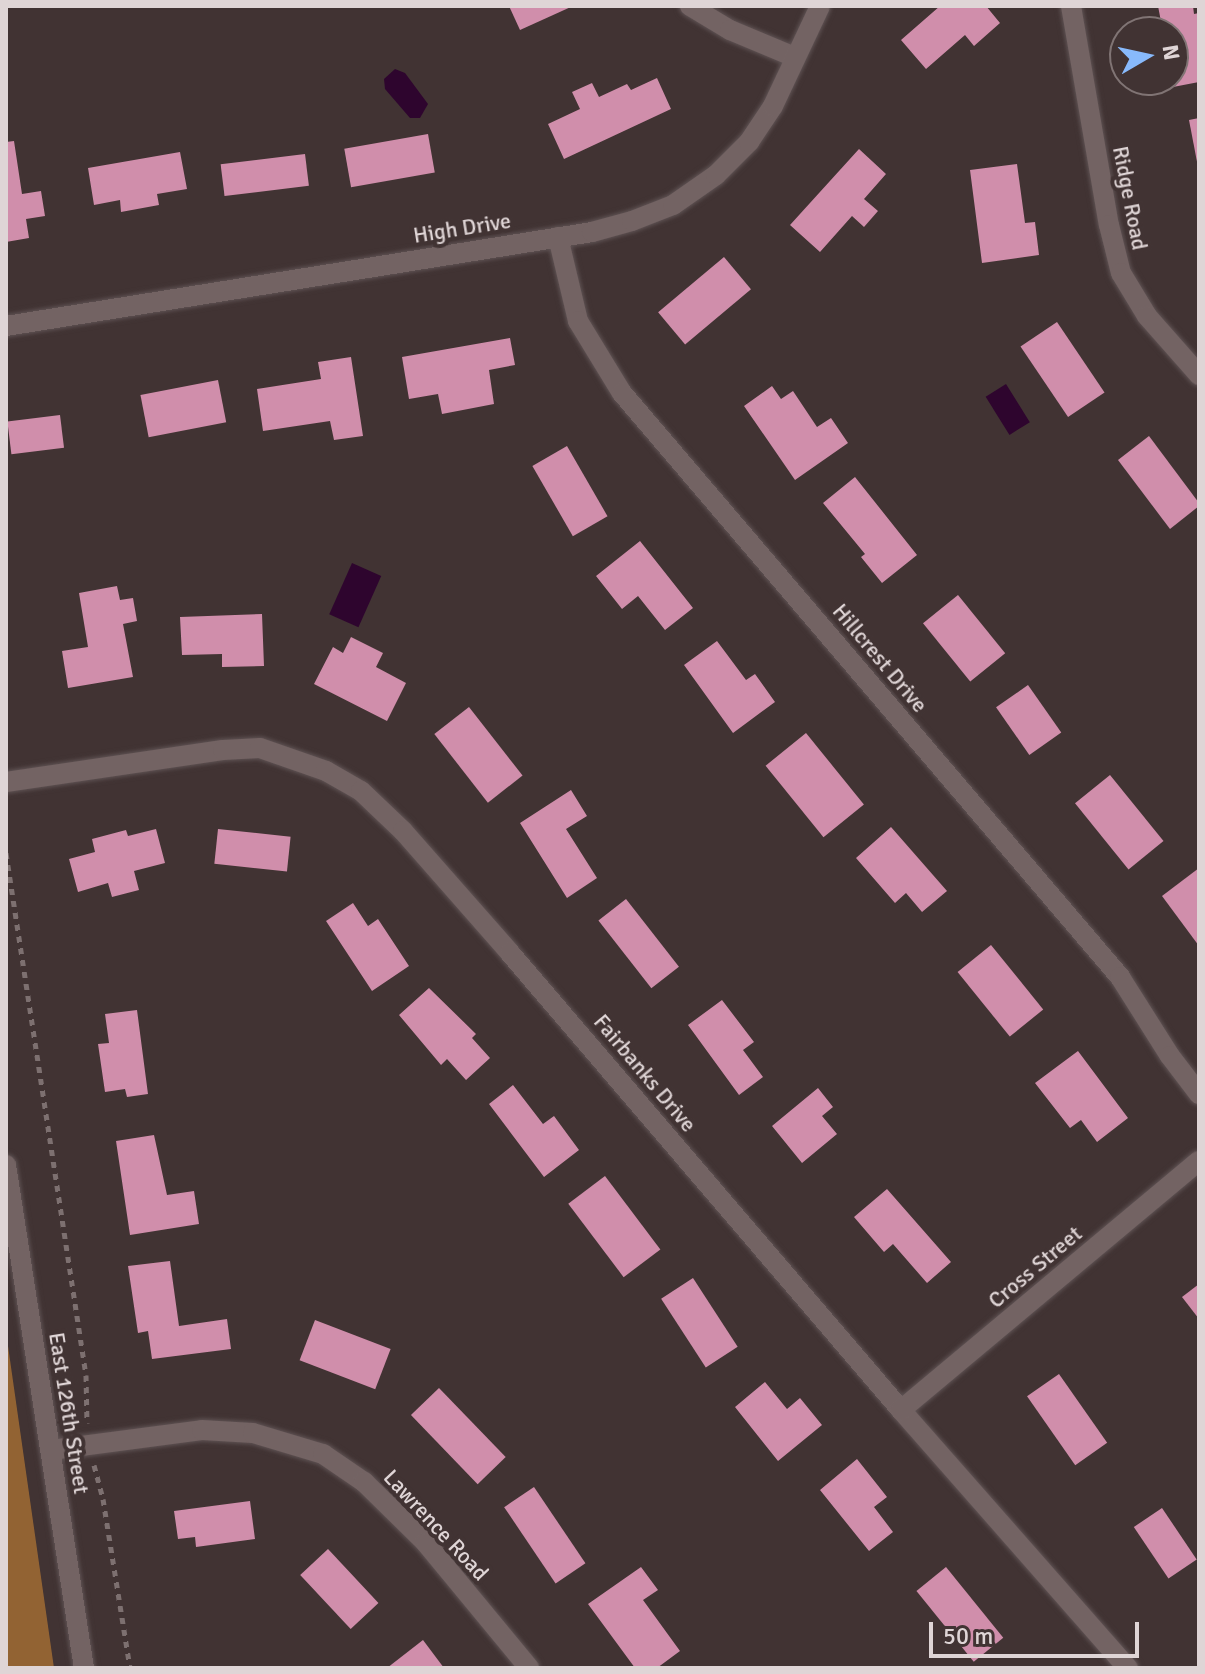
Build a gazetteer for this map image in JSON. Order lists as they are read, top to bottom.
{
  "streets": {
    "street": [
      "Ridge Road",
      "High Drive",
      "Hillcrest Drive",
      "Fairbanks Drive",
      "Cross Street",
      "East 126th Street",
      "Lawrence Road"
    ]
  },
  "crossings": [
    ["High Drive", "Hillcrest Drive"],
    ["Fairbanks Drive", "Cross Street"],
    ["East 126th Street", "Lawrence Road"]
  ],
  "scale_bar": "50 m",
  "north": "right"
}
